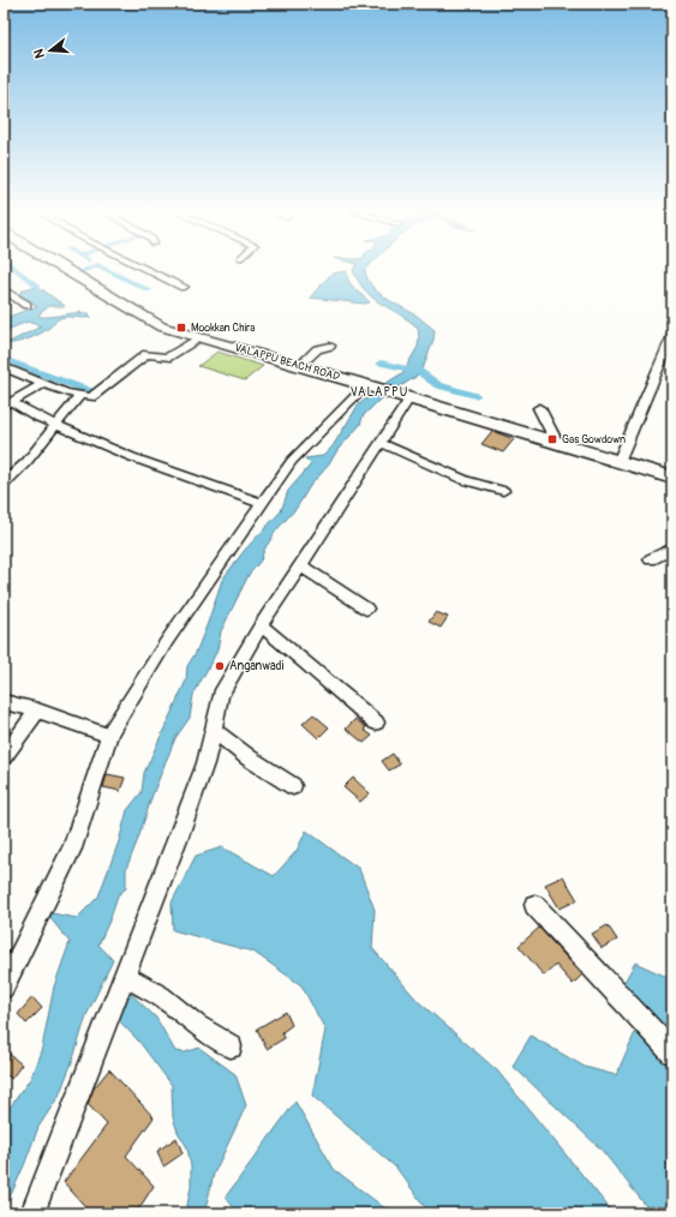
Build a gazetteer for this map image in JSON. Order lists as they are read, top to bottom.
{
  "streets": {
    "main road": ["VALAPPU BEACH ROAD"]
  },
  "districts": ["VALAPPU"],
  "places": {
    "transit": ["Mookkan Chira", "Gas Gowdown"],
    "other": ["Anganwadi"]
  },
  "north": "left"
}
